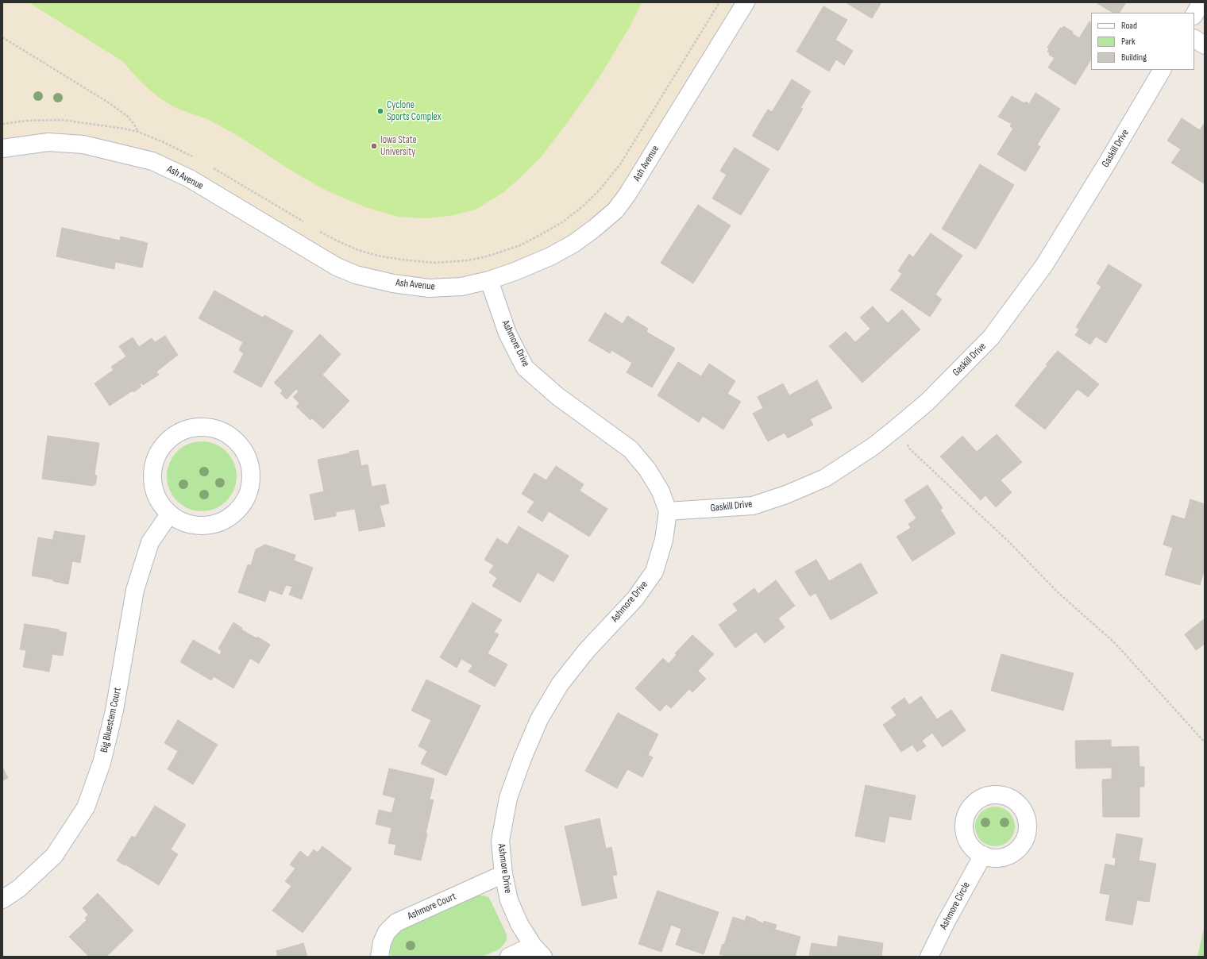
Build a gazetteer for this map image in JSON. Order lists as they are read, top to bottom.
{
  "streets": {
    "street": [
      "Gaskill Drive",
      "Ash Avenue",
      "Ashmore Drive",
      "Big Bluestem Court",
      "Ashmore Circle",
      "Ashmore Court"
    ]
  },
  "crossings": [
    ["Gaskill Drive", "Ashmore Drive"],
    ["Ash Avenue", "Ashmore Drive"],
    ["Ashmore Drive", "Ashmore Court"]
  ],
  "places": ["Cyclone Sports Complex", "Iowa State University"],
  "legend": ["Road", "Park", "Building"]
}
